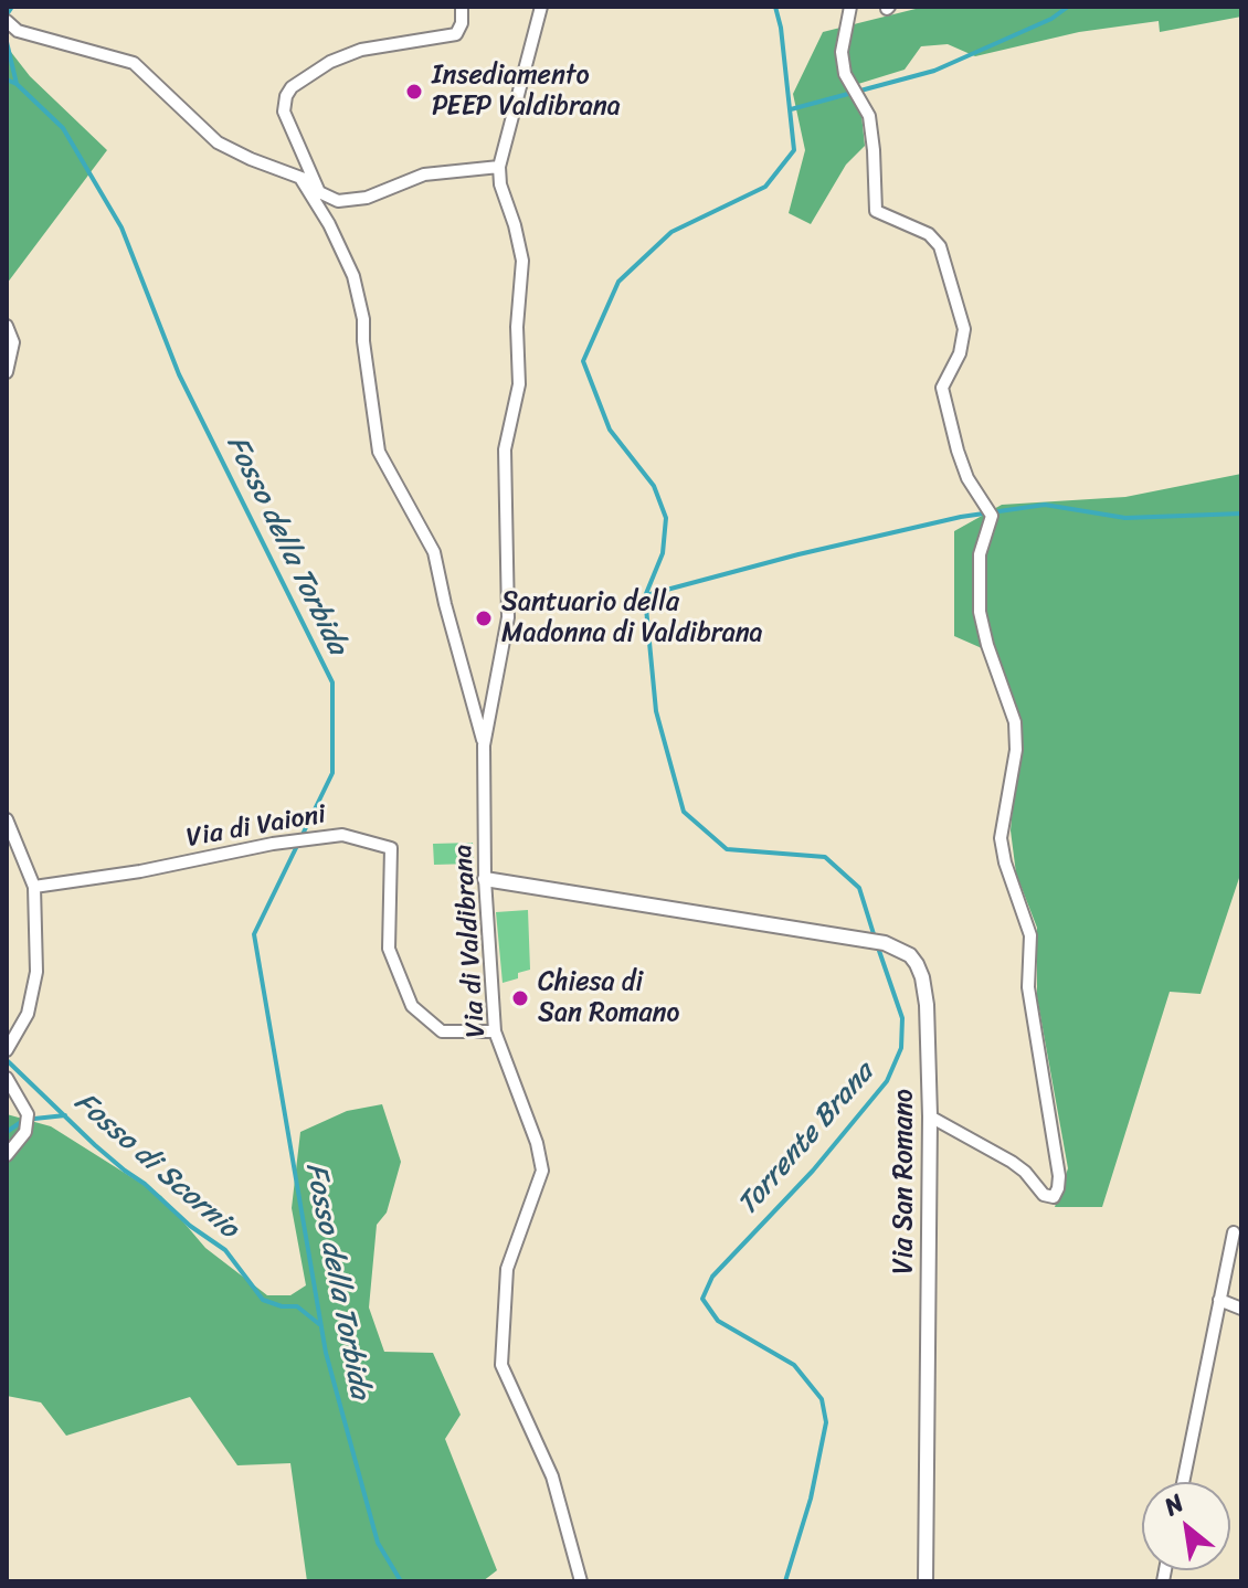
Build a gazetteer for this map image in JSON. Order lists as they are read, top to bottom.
{
  "streets": {
    "street": ["Via di Vaioni", "Via di Valdibrana", "Via San Romano"]
  },
  "crossings": [
    ["Via di Vaioni", "Via di Valdibrana"],
    ["Via di Valdibrana", "Via San Romano"]
  ],
  "water": ["Fosso della Torbida", "Torrente Brana", "Fosso di Scornio"],
  "places": ["Insediamento PEEP Valdibrana", "Santuario della Madonna di Valdibrana", "Chiesa di San Romano"],
  "north": "top left"
}
